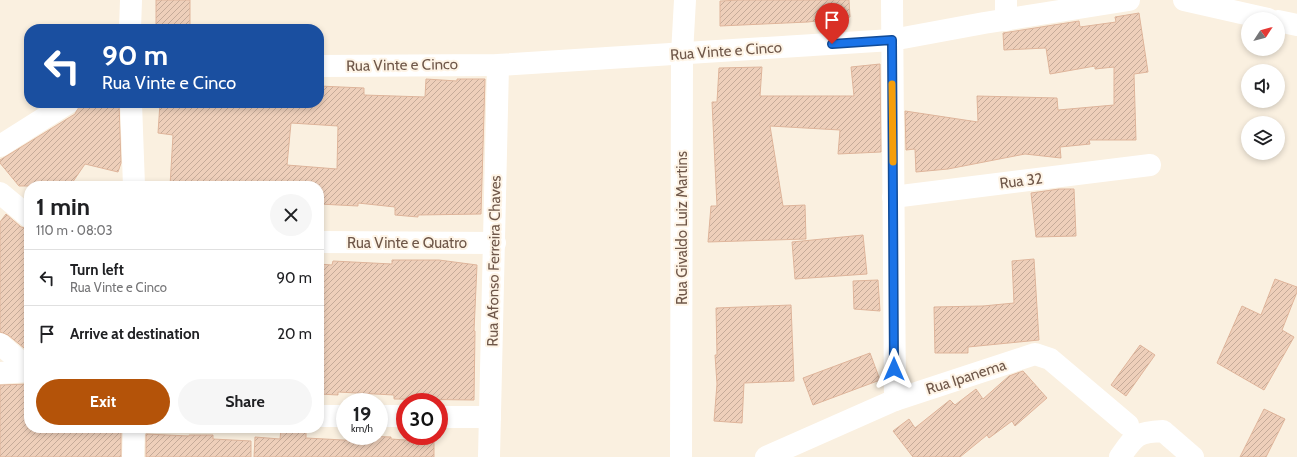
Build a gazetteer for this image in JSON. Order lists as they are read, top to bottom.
{
  "streets": {
    "street": [
      "Rua Vinte e Cinco",
      "Rua 32",
      "Rua Givaldo Luiz Martins",
      "Rua Vinte e Quatro",
      "Rua Afonso Ferreira Chaves",
      "Rua Ipanema"
    ]
  },
  "crossings": [
    ["Rua Vinte e Cinco", "Rua Givaldo Luiz Martins"],
    ["Rua Vinte e Cinco", "Rua Afonso Ferreira Chaves"],
    ["Rua Vinte e Quatro", "Rua Afonso Ferreira Chaves"]
  ],
  "north": "top right",
  "page": {
    "turn": ["90 m", "Rua Vinte e Cinco"],
    "heading": ["1 min", "110 m · 08:03"],
    "list": [
      {
        "name": "Turn left",
        "note": "Rua Vinte e Cinco",
        "value": "90 m"
      },
      {
        "name": "Arrive at destination",
        "value": "20 m"
      }
    ],
    "buttons": ["Exit", "Share"],
    "speed": "19 km/h",
    "limit": "30"
  }
}
